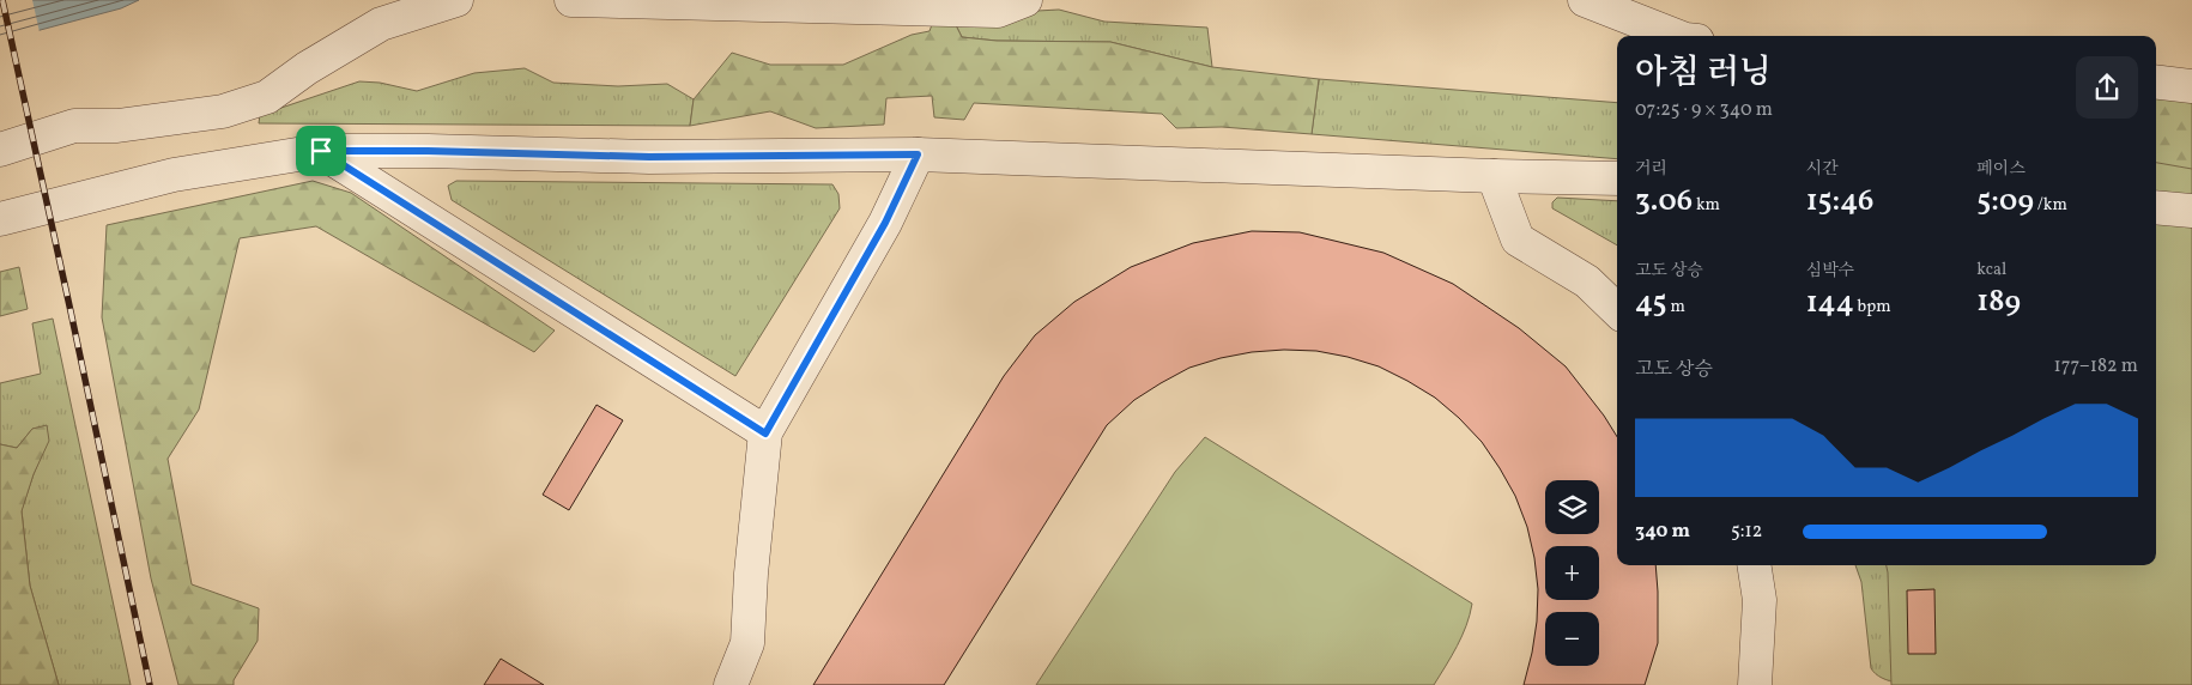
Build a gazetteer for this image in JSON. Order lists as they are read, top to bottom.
{
  "page": {
    "heading": ["아침 러닝", "07:25 · 9 × 340 m"],
    "stats": [
      ["거리", "3.06 km"],
      ["시간", "15:46"],
      ["페이스", "5:09 /km"],
      ["고도 상승", "45 m"],
      ["심박수", "144 bpm"],
      ["kcal", "189"]
    ],
    "chart": ["고도 상승", "177–182 m"],
    "map_buttons": ["+", "−"],
    "list": [
      {
        "name": "340 m",
        "note": "5:12"
      }
    ]
  }
}
